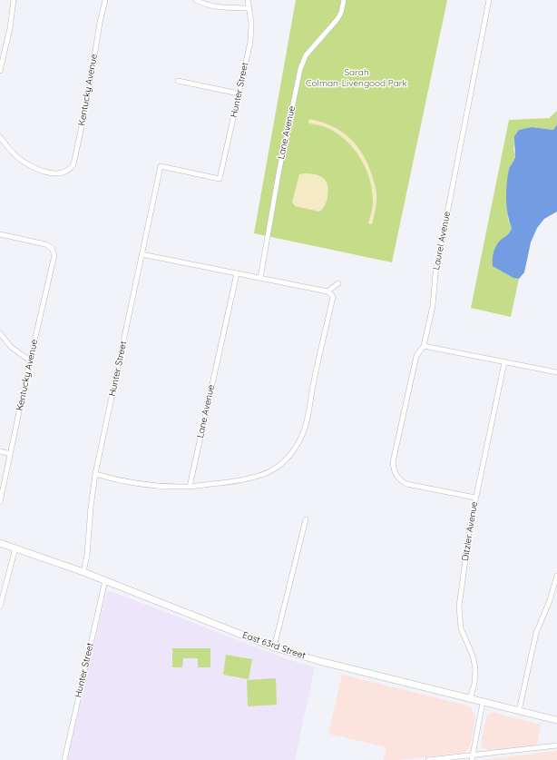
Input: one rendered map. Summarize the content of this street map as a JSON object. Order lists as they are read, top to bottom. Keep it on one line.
{"streets":{"main road":["East 63rd Street"],"street":["Kentucky Avenue","Hunter Street","Lane Avenue","Laurel Avenue","Ditzler Avenue"]},"crossings":[["Hunter Street","East 63rd Street"],["Laurel Avenue","Ditzler Avenue"],["Ditzler Avenue","East 63rd Street"]],"parks":["Sarah Colman-Livengood Park"]}
